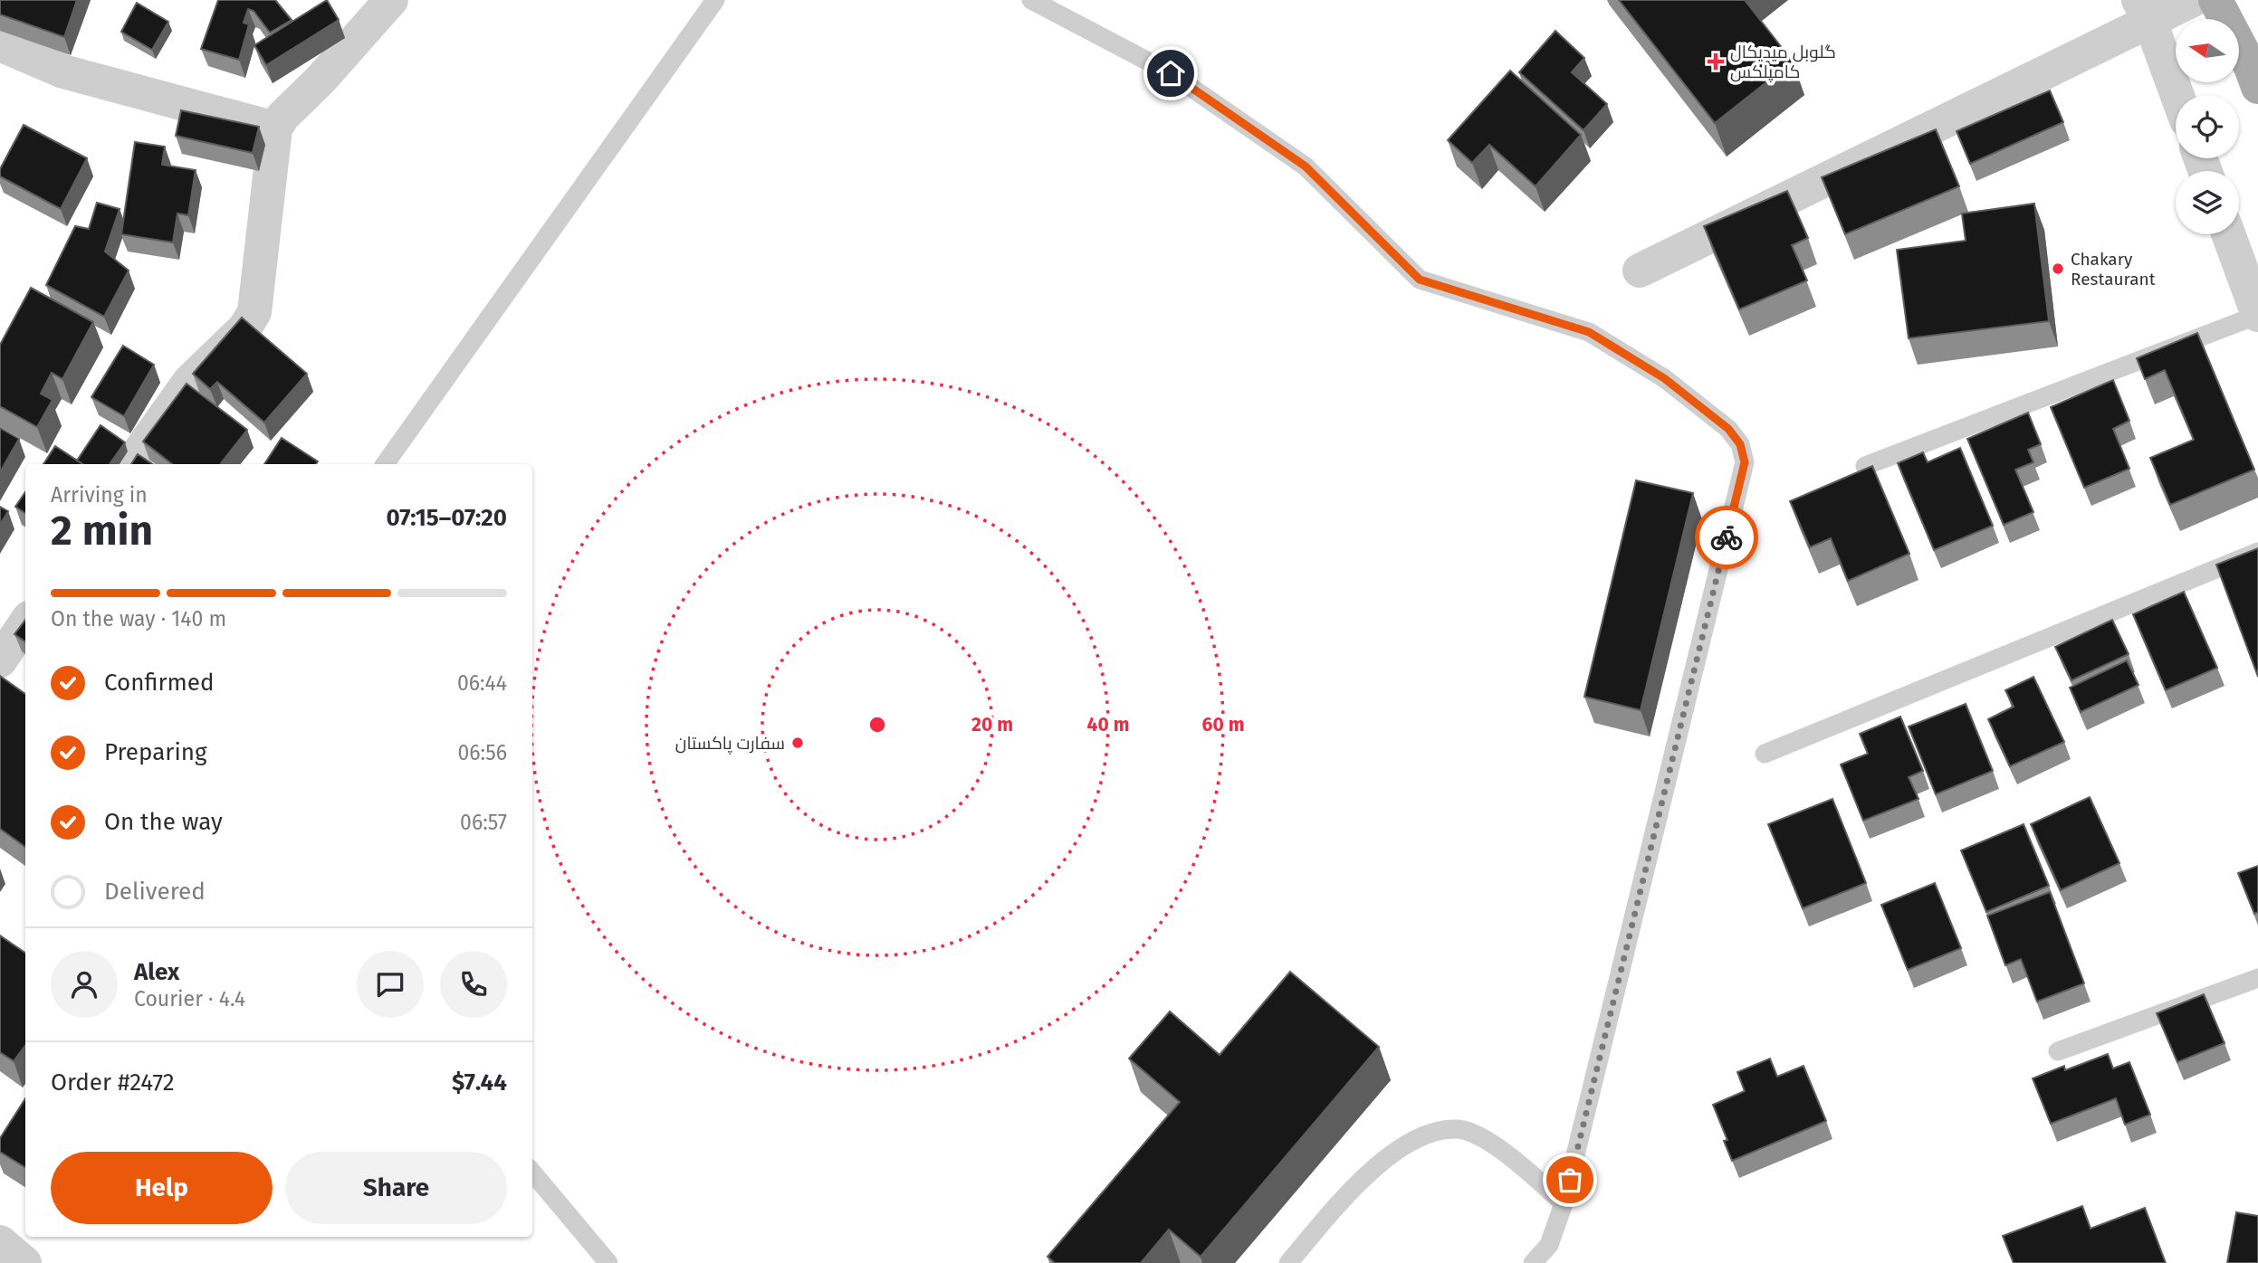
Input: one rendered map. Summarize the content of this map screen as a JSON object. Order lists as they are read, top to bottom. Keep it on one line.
{"places":{"health":["گلوبل میدیکال کامپلکس"],"other":["Chakary Restaurant","سفارت پاکستان"]},"north":"left","page":{"heading":["2 min","Arriving in","07:15–07:20"],"panel":["Alex","Courier · 4.4","Order #2472","$7.44"],"bar":"On the way · 140 m","list":[["Confirmed","06:44"],["Preparing","06:56"],["On the way","06:57"],"Delivered"],"buttons":["Help","Share"]},"rings":["20 m","40 m","60 m"]}
